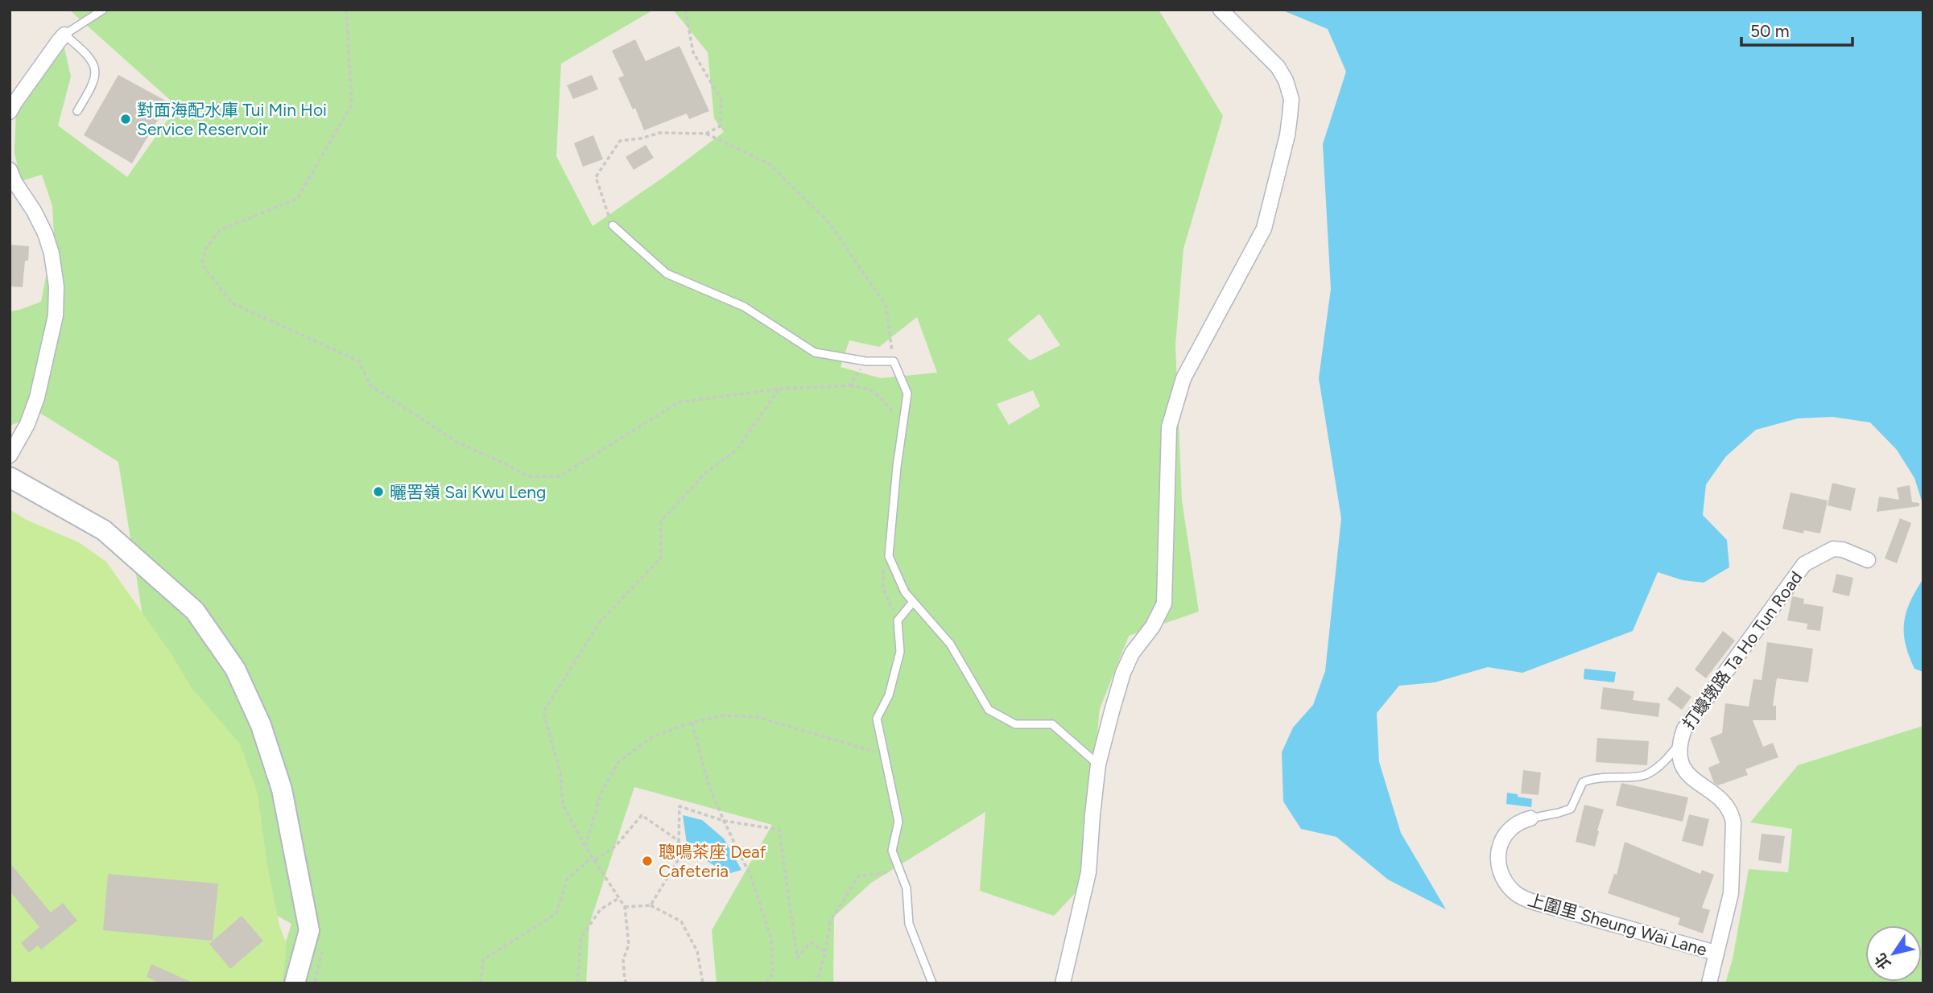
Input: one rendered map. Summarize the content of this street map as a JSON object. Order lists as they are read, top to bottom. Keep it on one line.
{"streets":{"street":["打蠔墩路 Ta Ho Tun Road","上圍里 Sheung Wai Lane"]},"crossings":[["打蠔墩路 Ta Ho Tun Road","上圍里 Sheung Wai Lane"]],"places":["對面海配水庫 Tui Min Hoi Service Reservoir","曬罟嶺 Sai Kwu Leng","聰鳴茶座 Deaf Cafeteria"],"scale_bar":"50 m","north":"bottom left"}
